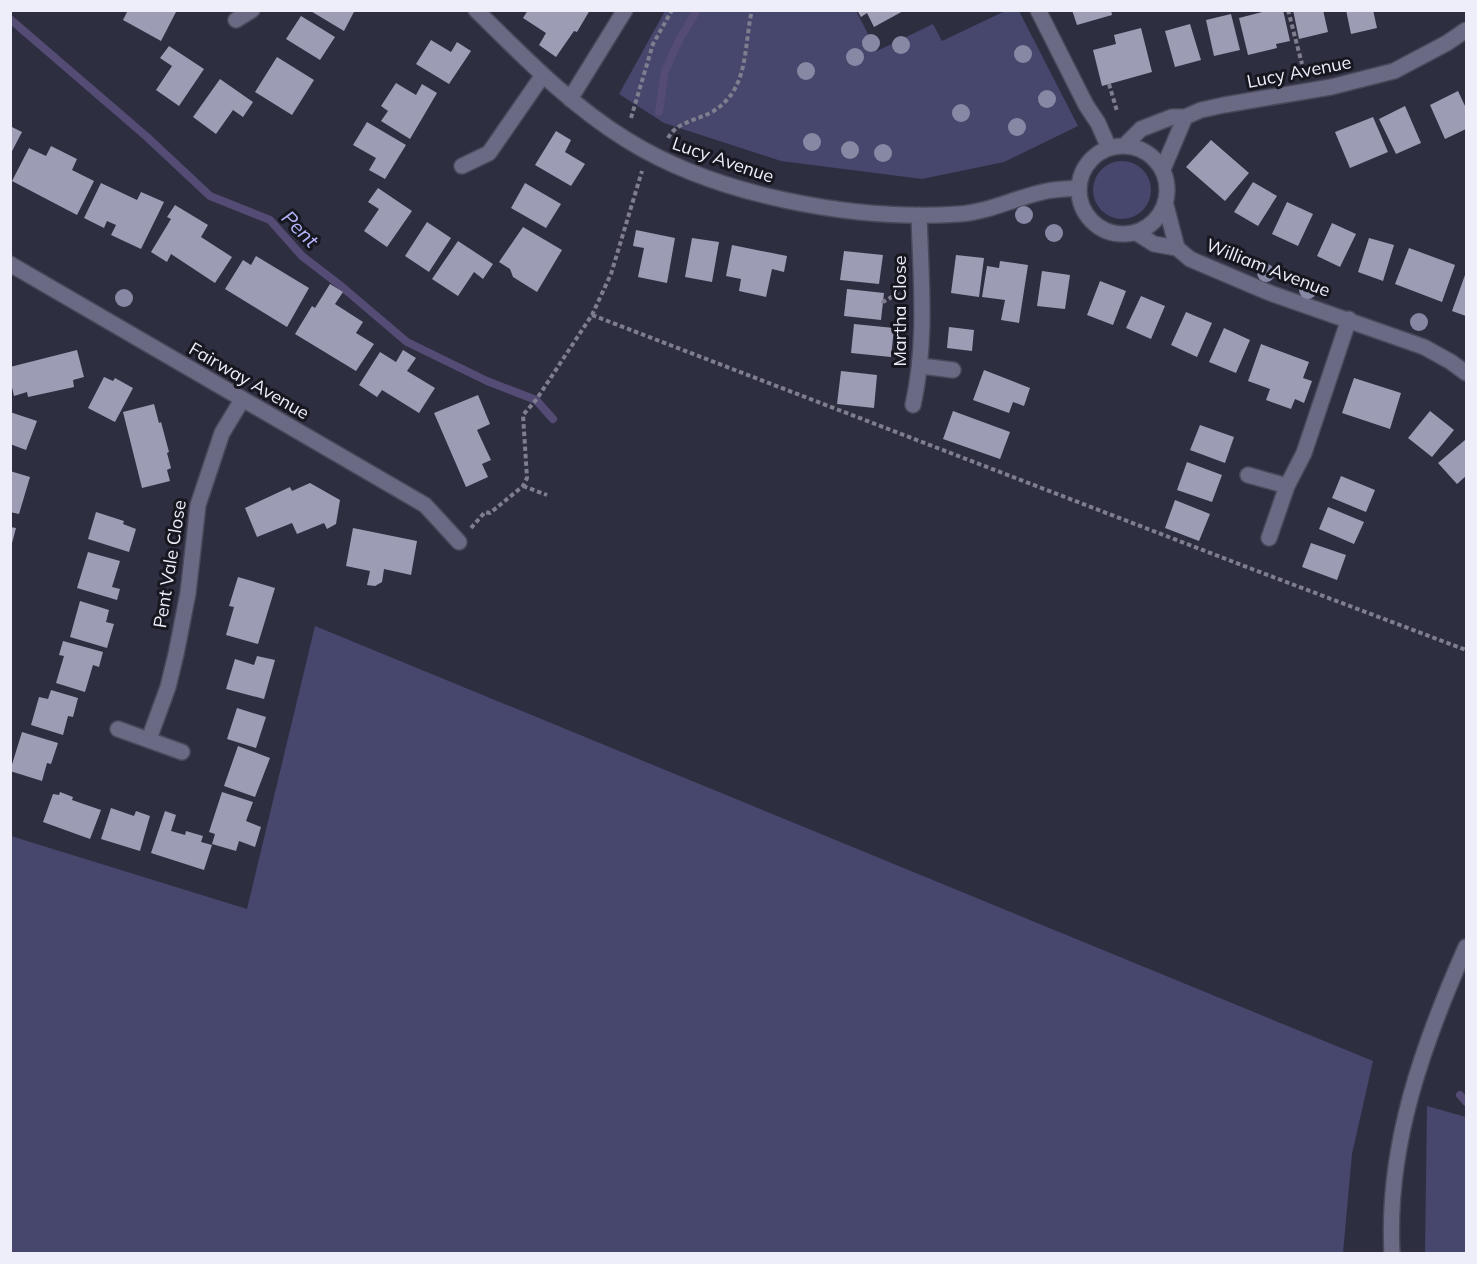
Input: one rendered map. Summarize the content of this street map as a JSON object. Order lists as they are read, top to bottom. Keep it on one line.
{"streets":{"street":["Lucy Avenue","William Avenue","Martha Close","Fairway Avenue","Pent Vale Close"]},"crossings":[["Lucy Avenue","William Avenue"],["Lucy Avenue","Martha Close"],["Fairway Avenue","Pent Vale Close"]],"water":["Pent"]}
